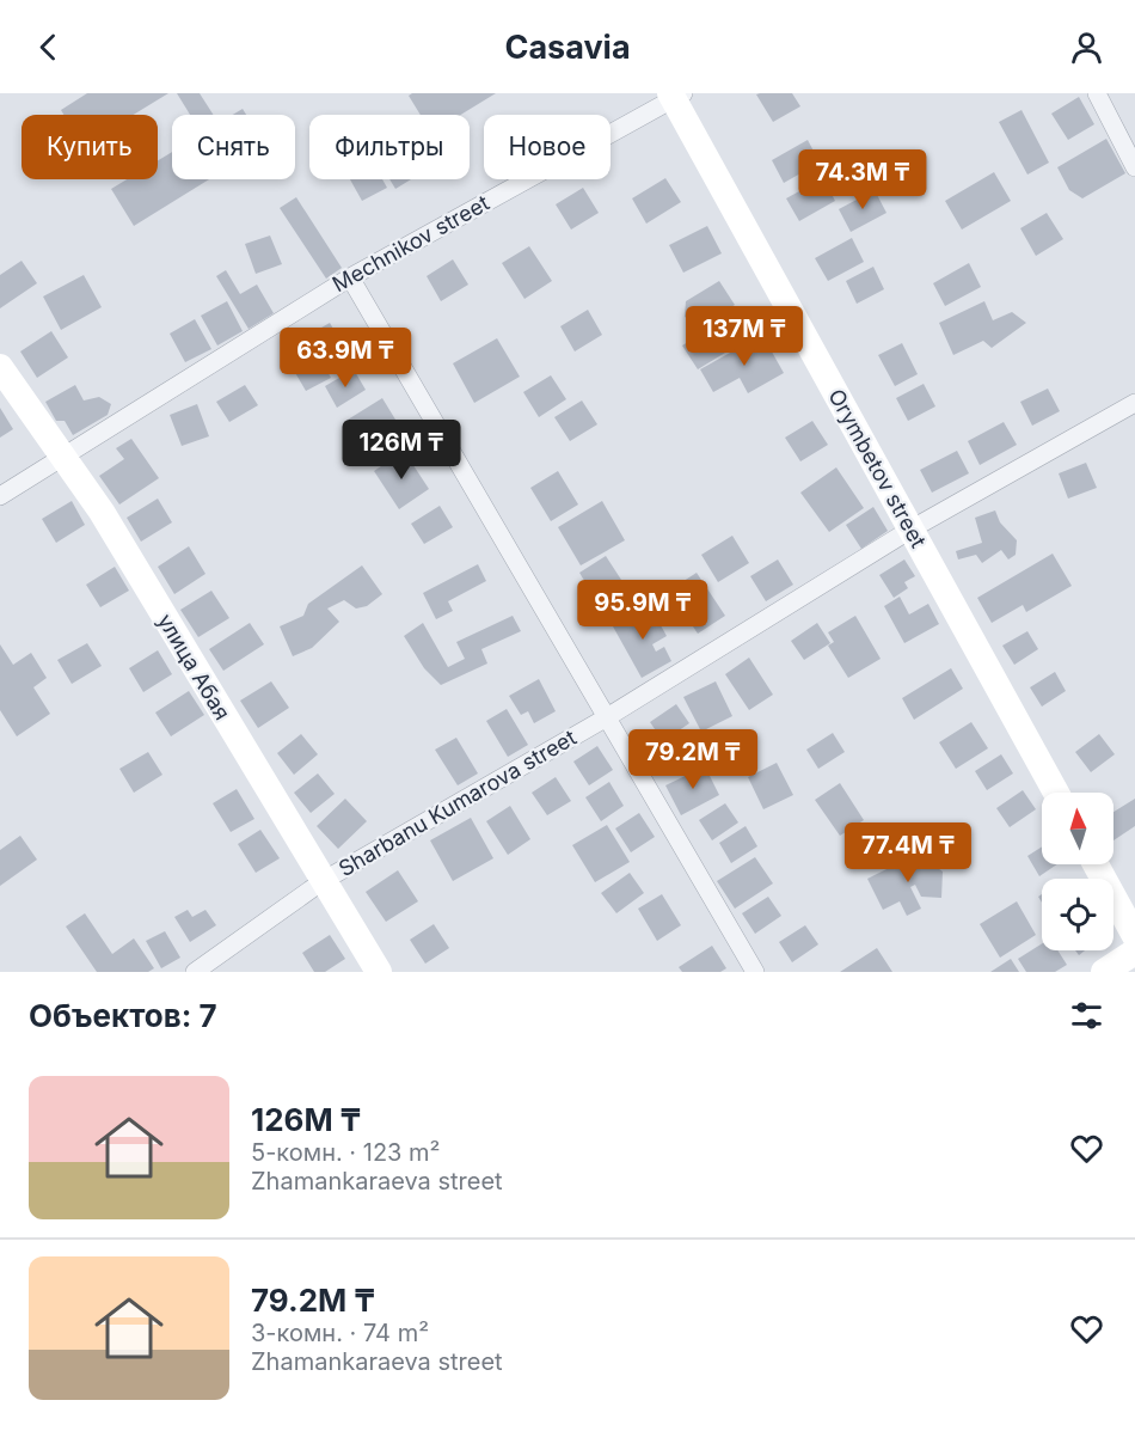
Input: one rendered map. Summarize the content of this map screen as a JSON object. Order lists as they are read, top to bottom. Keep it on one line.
{"streets":{"main road":["Orymbetov street","улица Абая"],"street":["Mechnikov street","Sharbanu Kumarova street"]},"crossings":[["Mechnikov street","Orymbetov street"],["Mechnikov street","улица Абая"],["Orymbetov street","Sharbanu Kumarova street"],["улица Абая","Sharbanu Kumarova street"]],"north":"top","page":{"header":"Casavia","chip":["Купить","Снять","Фильтры","Новое"],"price":["74.3M ₸","137M ₸","63.9M ₸","126M ₸","95.9M ₸","79.2M ₸","77.4M ₸"],"heading":"Объектов: 7","list":[{"name":"126M ₸","note":"5-комн. · 123 m² · Zhamankaraeva street"},{"name":"79.2M ₸","note":"3-комн. · 74 m² · Zhamankaraeva street"}]}}
